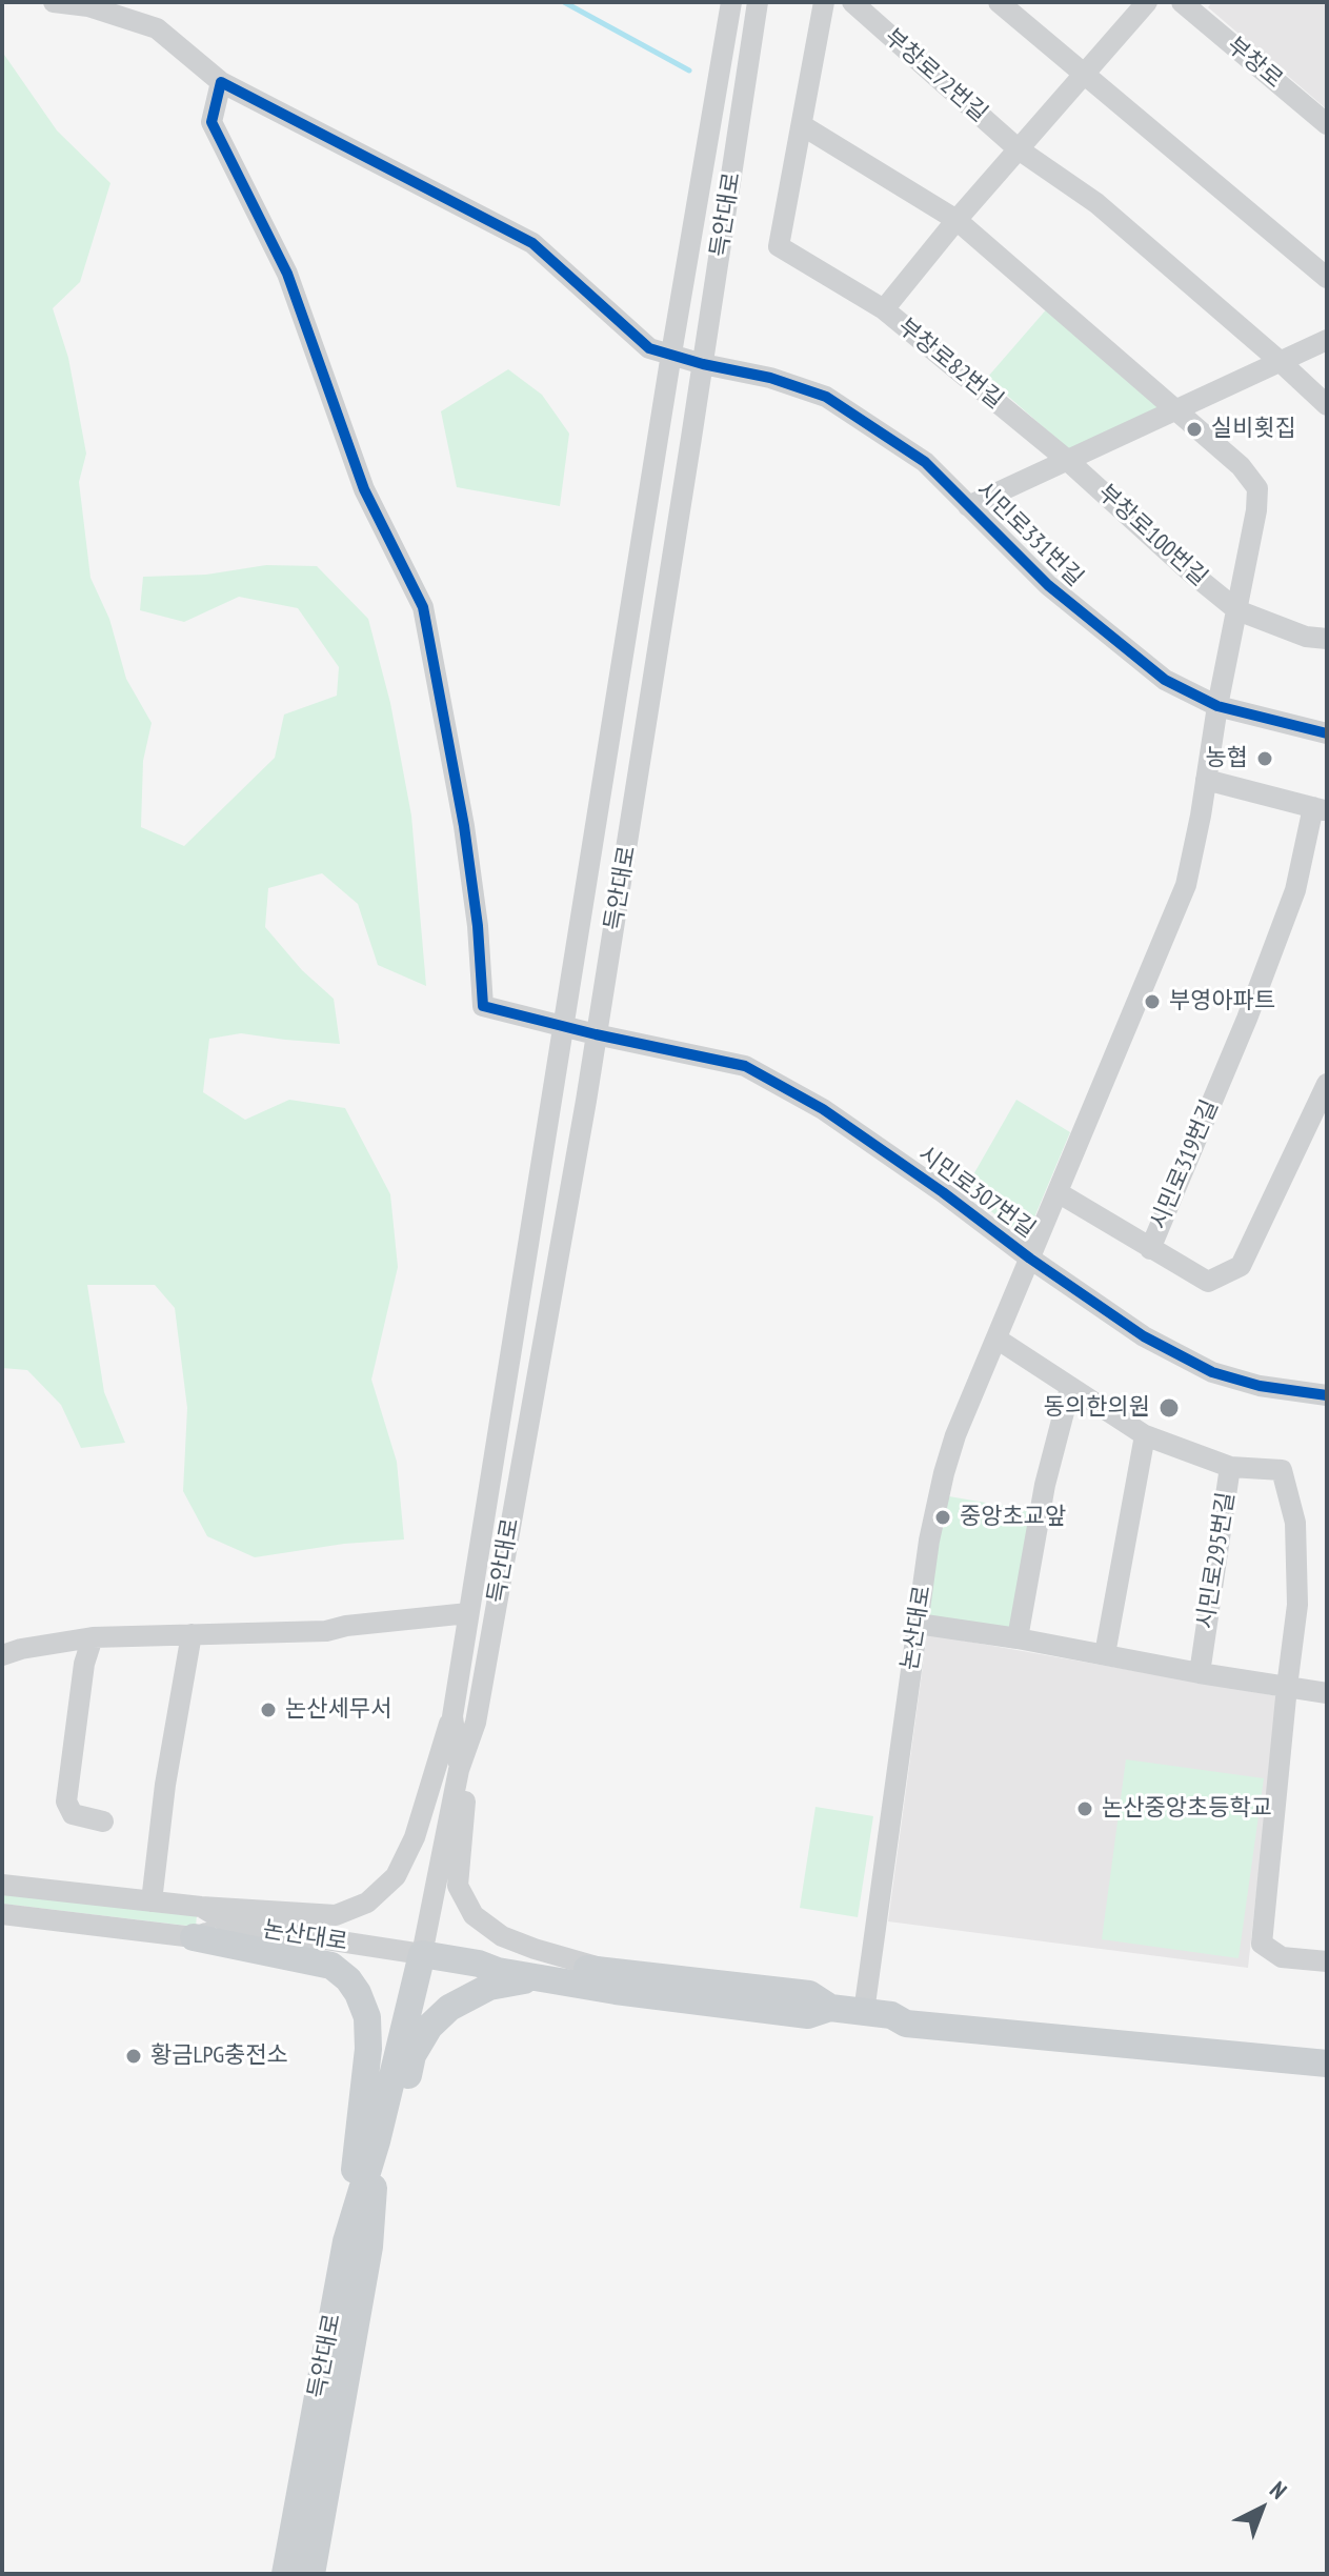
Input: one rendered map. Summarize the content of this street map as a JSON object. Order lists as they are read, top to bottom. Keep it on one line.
{"streets":{"main road":["득안대로","논산대로"],"street":["부창로","부창로72번길","부창로82번길","시민로331번길","부창로100번길","시민로319번길","시민로307번길","시민로295번길"]},"crossings":[["부창로72번길","부창로82번길"],["득안대로","시민로331번길"],["득안대로","시민로307번길"],["득안대로","논산대로"],["부창로82번길","부창로100번길"],["시민로331번길","부창로100번길"],["시민로331번길","시민로307번길"],["부창로100번길","시민로307번길"],["시민로307번길","논산대로"]],"places":["실비횟집","농협","부영아파트","동의한의원","중앙초교앞","논산세무서","논산중앙초등학교","황금LPG충전소"],"north":"top right"}
